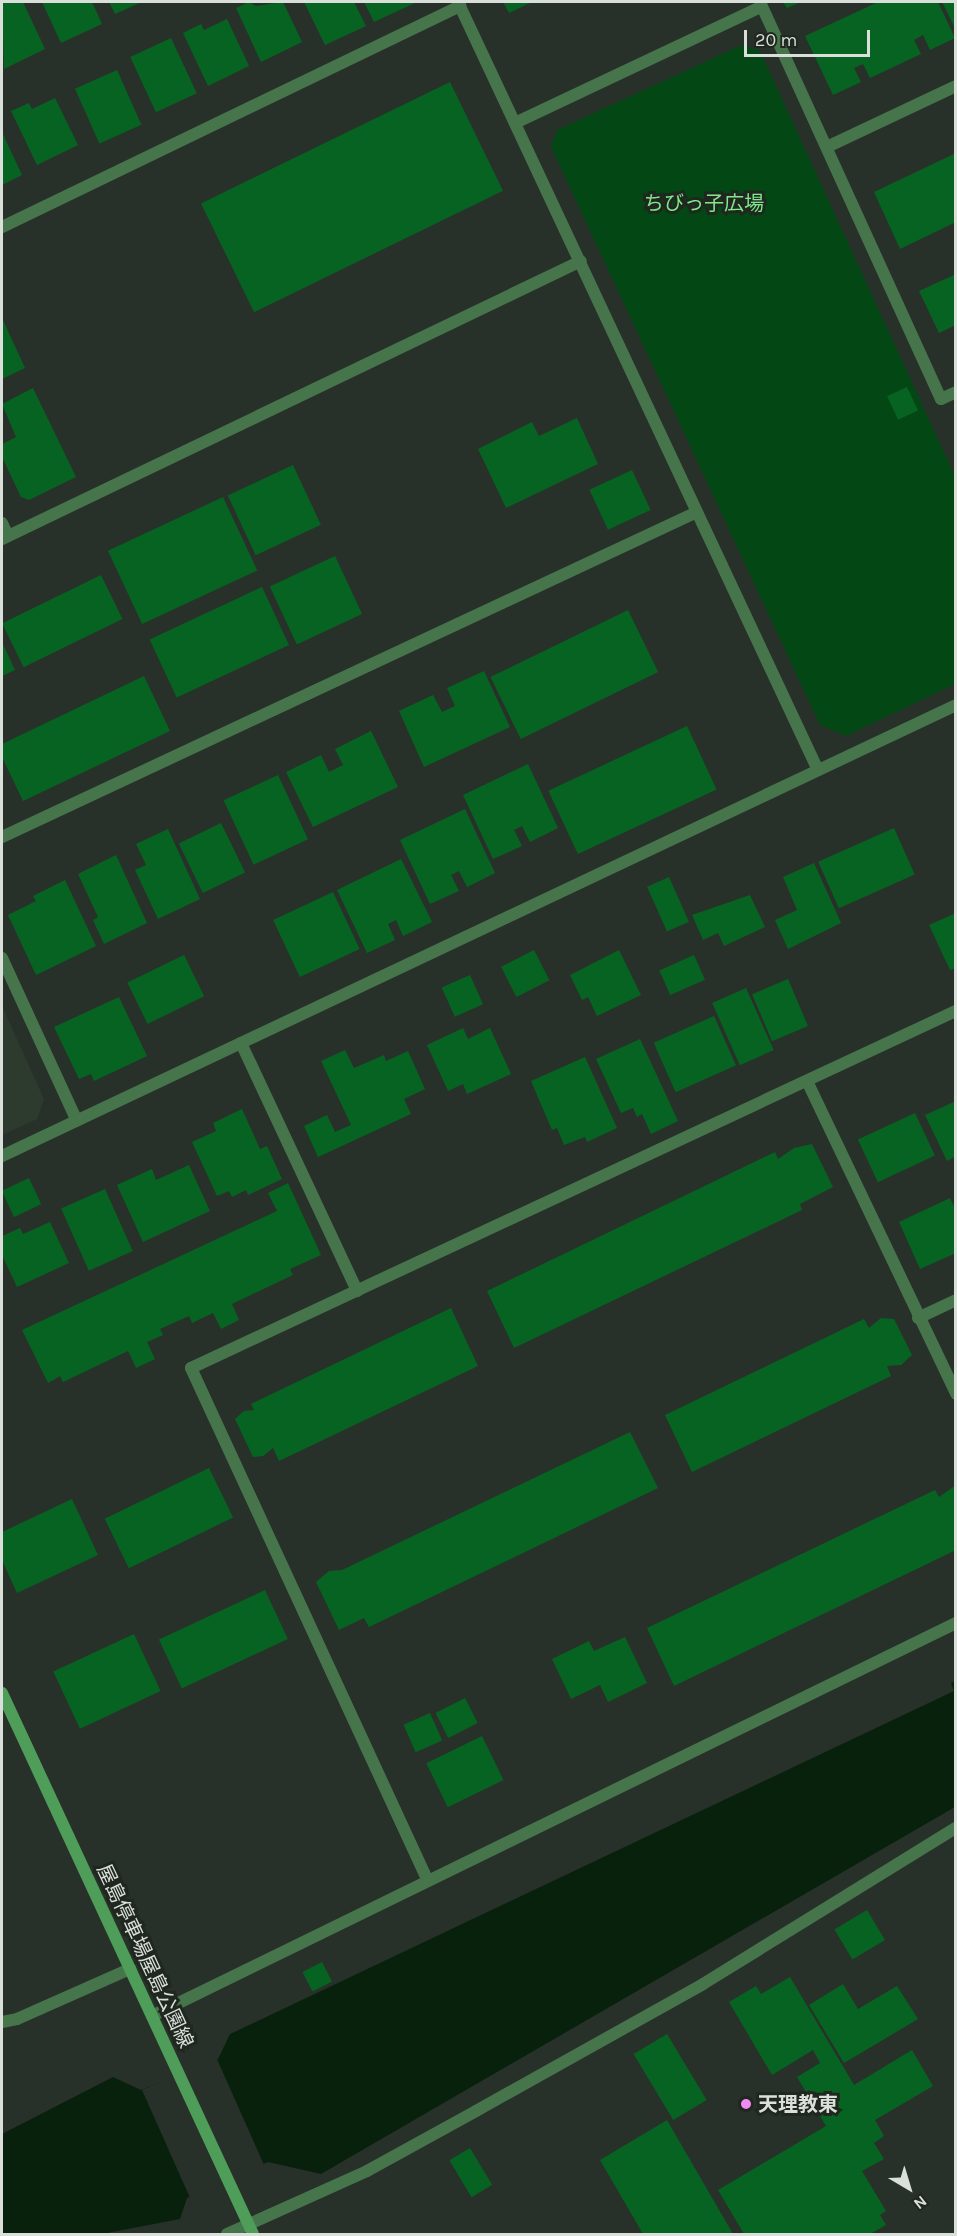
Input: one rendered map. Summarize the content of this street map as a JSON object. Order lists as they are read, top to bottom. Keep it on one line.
{"streets":{"main road":["屋島停車場屋島公園線"]},"parks":["ちびっ子広場"],"places":["天理教東"],"scale_bar":"20 m","north":"bottom right"}
